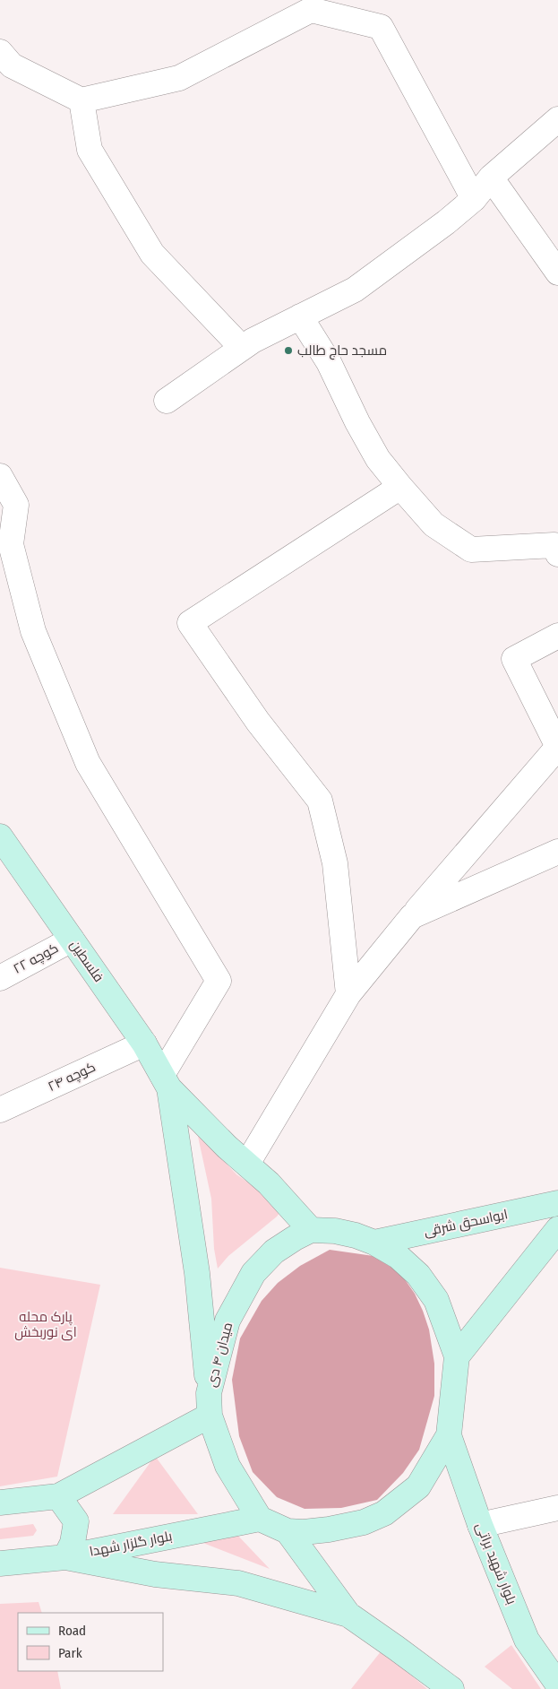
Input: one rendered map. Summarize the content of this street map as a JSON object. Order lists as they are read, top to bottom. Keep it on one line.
{"streets":{"main road":["فلسطین","ابواسحق شرقی","میدان ۴ دی","بلوار گلزار شهدا","بلوار شهید براتی"],"street":["کوچه ۲۲","کوچه ۲۴"]},"crossings":[["کوچه ۲۲","فلسطین"],["فلسطین","کوچه ۲۴"],["ابواسحق شرقی","میدان ۴ دی"],["میدان ۴ دی","بلوار گلزار شهدا"],["میدان ۴ دی","بلوار شهید براتی"]],"parks":["پارک محله ای نوربخش"],"places":["مسجد حاج طالب"],"legend":["Road","Park"]}
